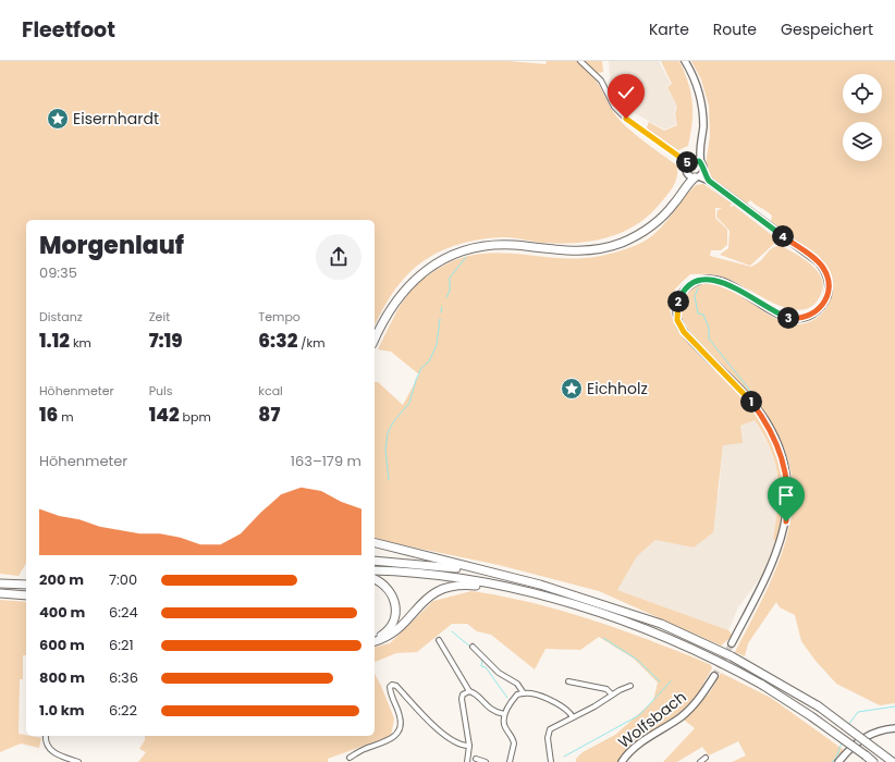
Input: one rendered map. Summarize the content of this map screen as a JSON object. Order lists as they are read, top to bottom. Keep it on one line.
{"streets":{"main road":["Wolfsbach"]},"places":{"place":["Eisernhardt","Eichholz"]},"page":{"header":"Fleetfoot","nav":["Karte","Route","Gespeichert"],"pins":["5","4","2","3","1"],"heading":["Morgenlauf","09:35"],"stats":[["Distanz","1.12 km"],["Zeit","7:19"],["Tempo","6:32 /km"],["Höhenmeter","16 m"],["Puls","142 bpm"],["kcal","87"]],"chart":["Höhenmeter","163–179 m"],"list":[{"name":"200 m","note":"7:00"},{"name":"400 m","note":"6:24"},{"name":"600 m","note":"6:21"},{"name":"800 m","note":"6:36"},{"name":"1.0 km","note":"6:22"}]}}
